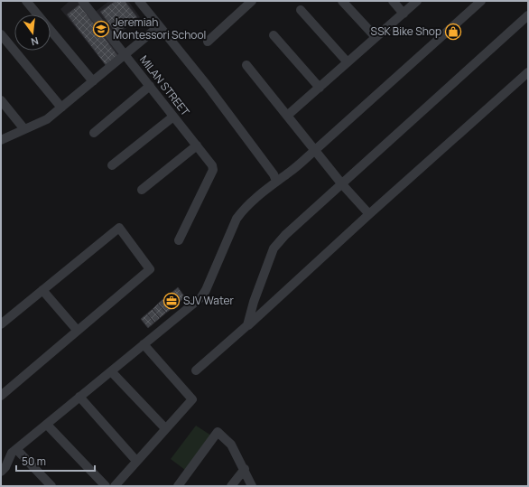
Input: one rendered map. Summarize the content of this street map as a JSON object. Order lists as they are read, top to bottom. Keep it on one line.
{"streets":{"street":["MILAN STREET"]},"places":{"school or university":["Jeremiah Montessori School"],"shop":["SSK Bike Shop"],"office":["SJV Water"]},"scale_bar":"50 m","north":"bottom"}
